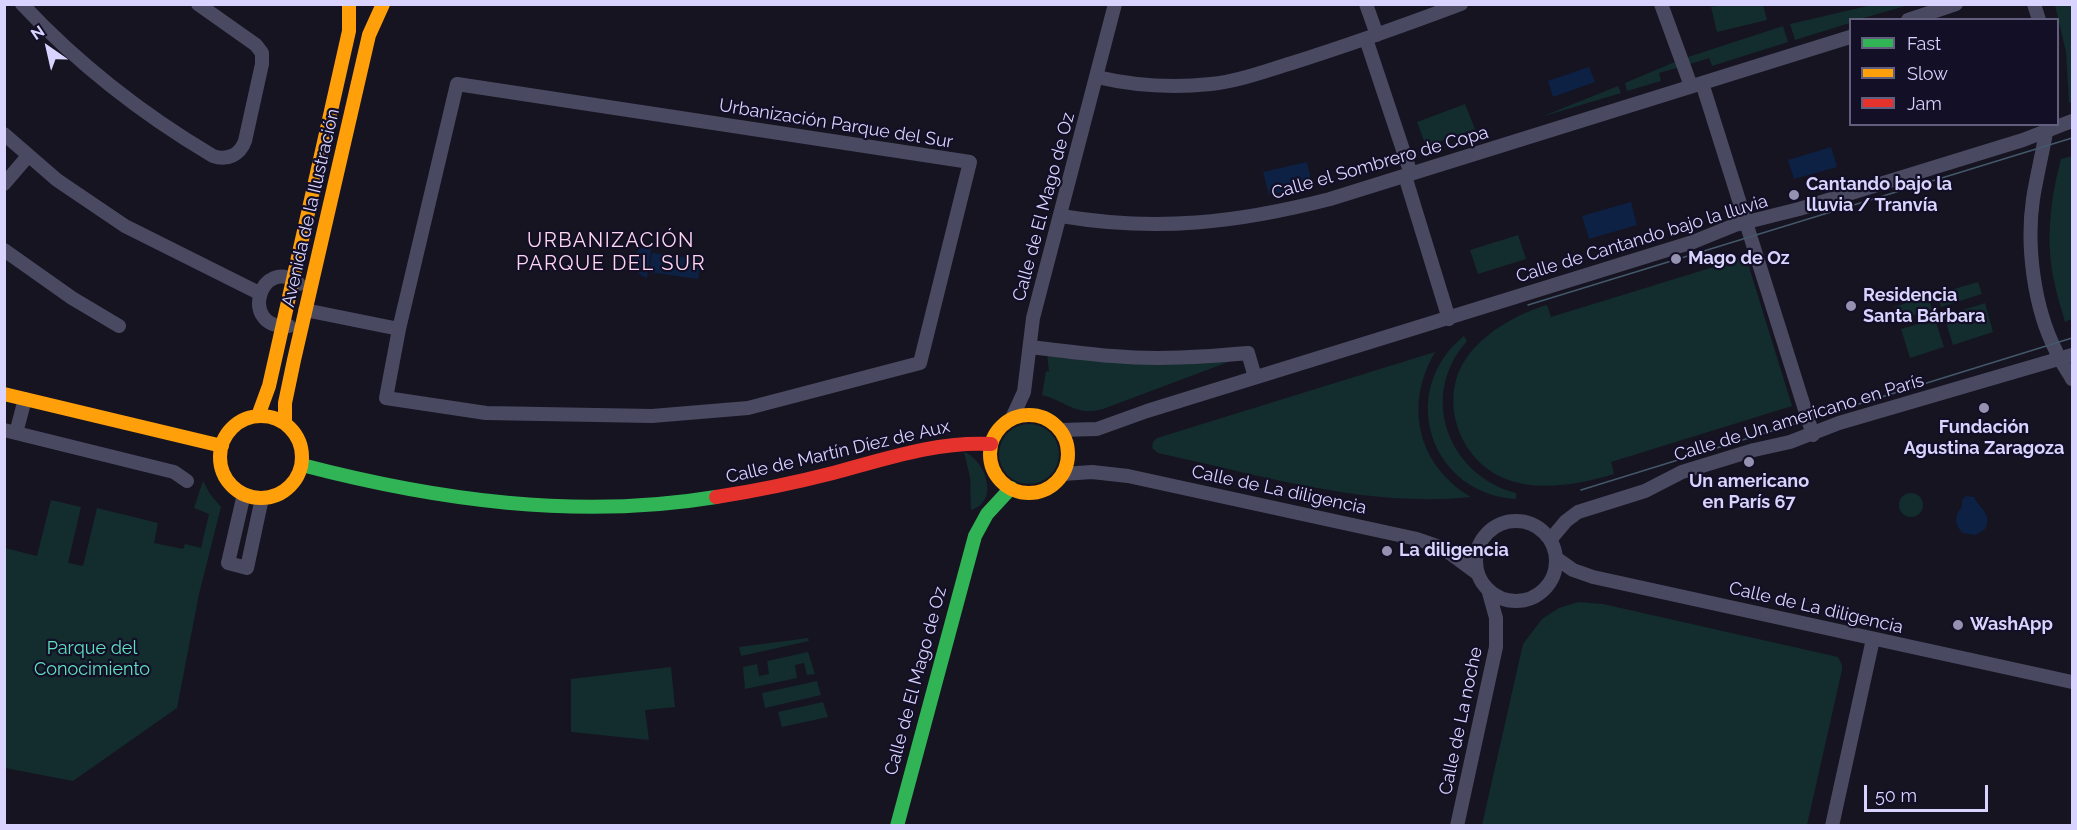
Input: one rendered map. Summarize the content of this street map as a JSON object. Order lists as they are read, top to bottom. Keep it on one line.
{"streets":{"street":["Urbanización Parque del Sur","Calle el Sombrero de Copa","Calle de El Mago de Oz","Avenida de la Ilustración","Calle de Cantando bajo la lluvia","Calle de Un americano en París","Calle de Martín Díez de Aux","Calle de La diligencia","Calle de La noche"]},"crossings":[["Calle el Sombrero de Copa","Calle de El Mago de Oz"],["Calle de El Mago de Oz","Calle de Cantando bajo la lluvia"],["Calle de El Mago de Oz","Calle de Martín Díez de Aux"],["Calle de El Mago de Oz","Calle de La diligencia"],["Avenida de la Ilustración","Calle de Martín Díez de Aux"],["Calle de Cantando bajo la lluvia","Calle de Martín Díez de Aux"],["Calle de Cantando bajo la lluvia","Calle de La diligencia"],["Calle de Un americano en París","Calle de La diligencia"],["Calle de Un americano en París","Calle de La noche"],["Calle de Martín Díez de Aux","Calle de La diligencia"],["Calle de La diligencia","Calle de La noche"]],"districts":["URBANIZACIÓN PARQUE DEL SUR"],"parks":["Parque del Conocimiento"],"places":["Cantando bajo la lluvia / Tranvía","Mago de Oz","Residencia Santa Bárbara","Fundación Agustina Zaragoza","Un americano en París 67","La diligencia","WashApp"],"legend":["Fast","Slow","Jam"],"scale_bar":"50 m","north":"top left"}
